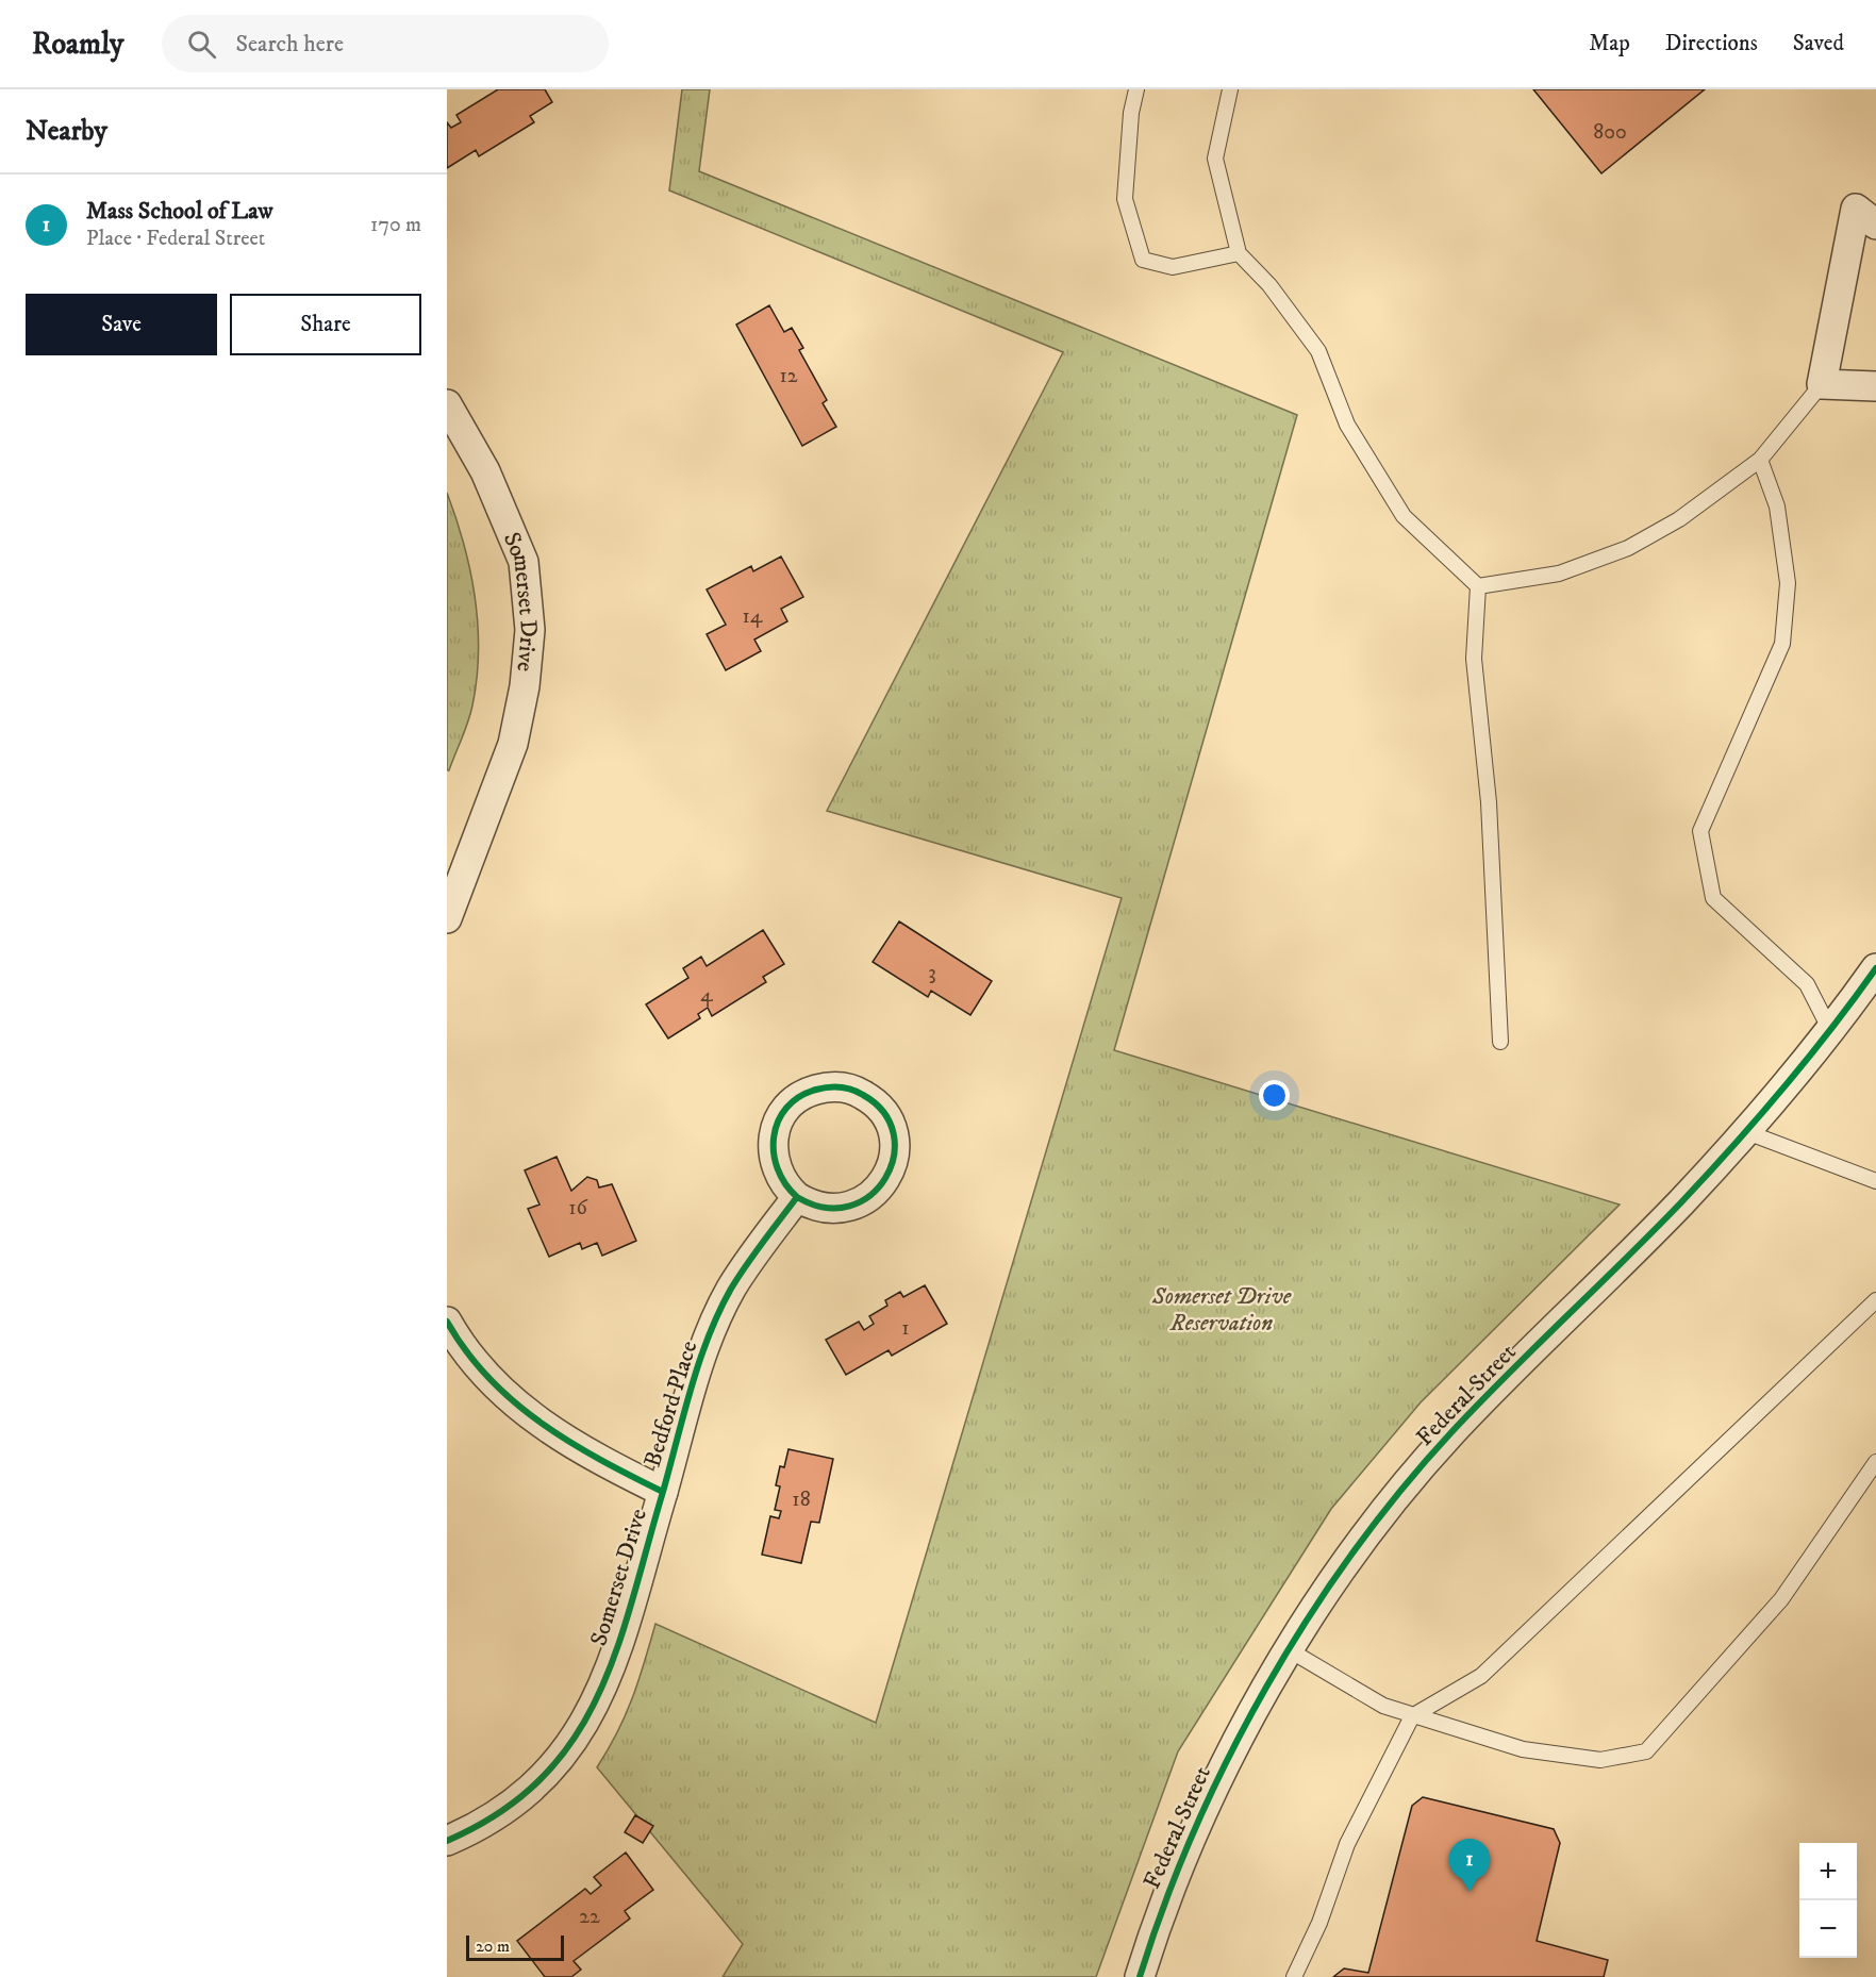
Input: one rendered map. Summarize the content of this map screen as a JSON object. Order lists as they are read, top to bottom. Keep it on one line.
{"streets":{"street":["Somerset Drive","Federal Street","Bedford Place"]},"crossings":[["Somerset Drive","Bedford Place"]],"parks":["Somerset Drive Reservation"],"house_numbers":["800","12","14","3","4","16","1","18","22"],"scale_bar":"20 m","page":{"header":"Roamly","search":"Search here","nav":["Map","Directions","Saved"],"heading":"Nearby","list":[{"mark":"1","name":"Mass School of Law","note":"Place · Federal Street","value":"170 m"}],"buttons":["Save","Share"],"pins":"1","map_buttons":["+","−"],"scale":"20 m"}}
